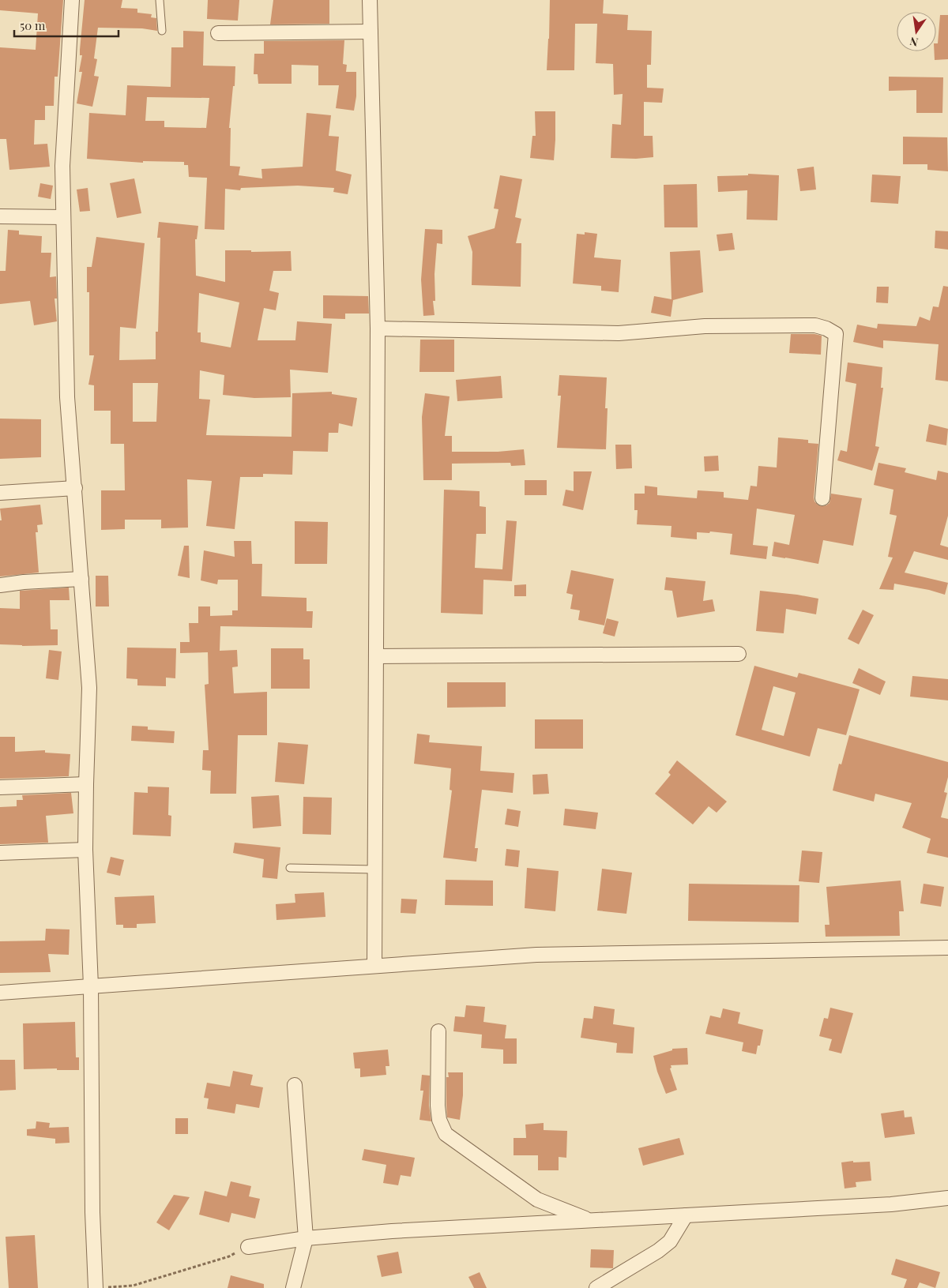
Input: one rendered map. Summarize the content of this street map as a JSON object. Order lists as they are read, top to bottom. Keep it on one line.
{"scale_bar":"50 m","north":"bottom"}
